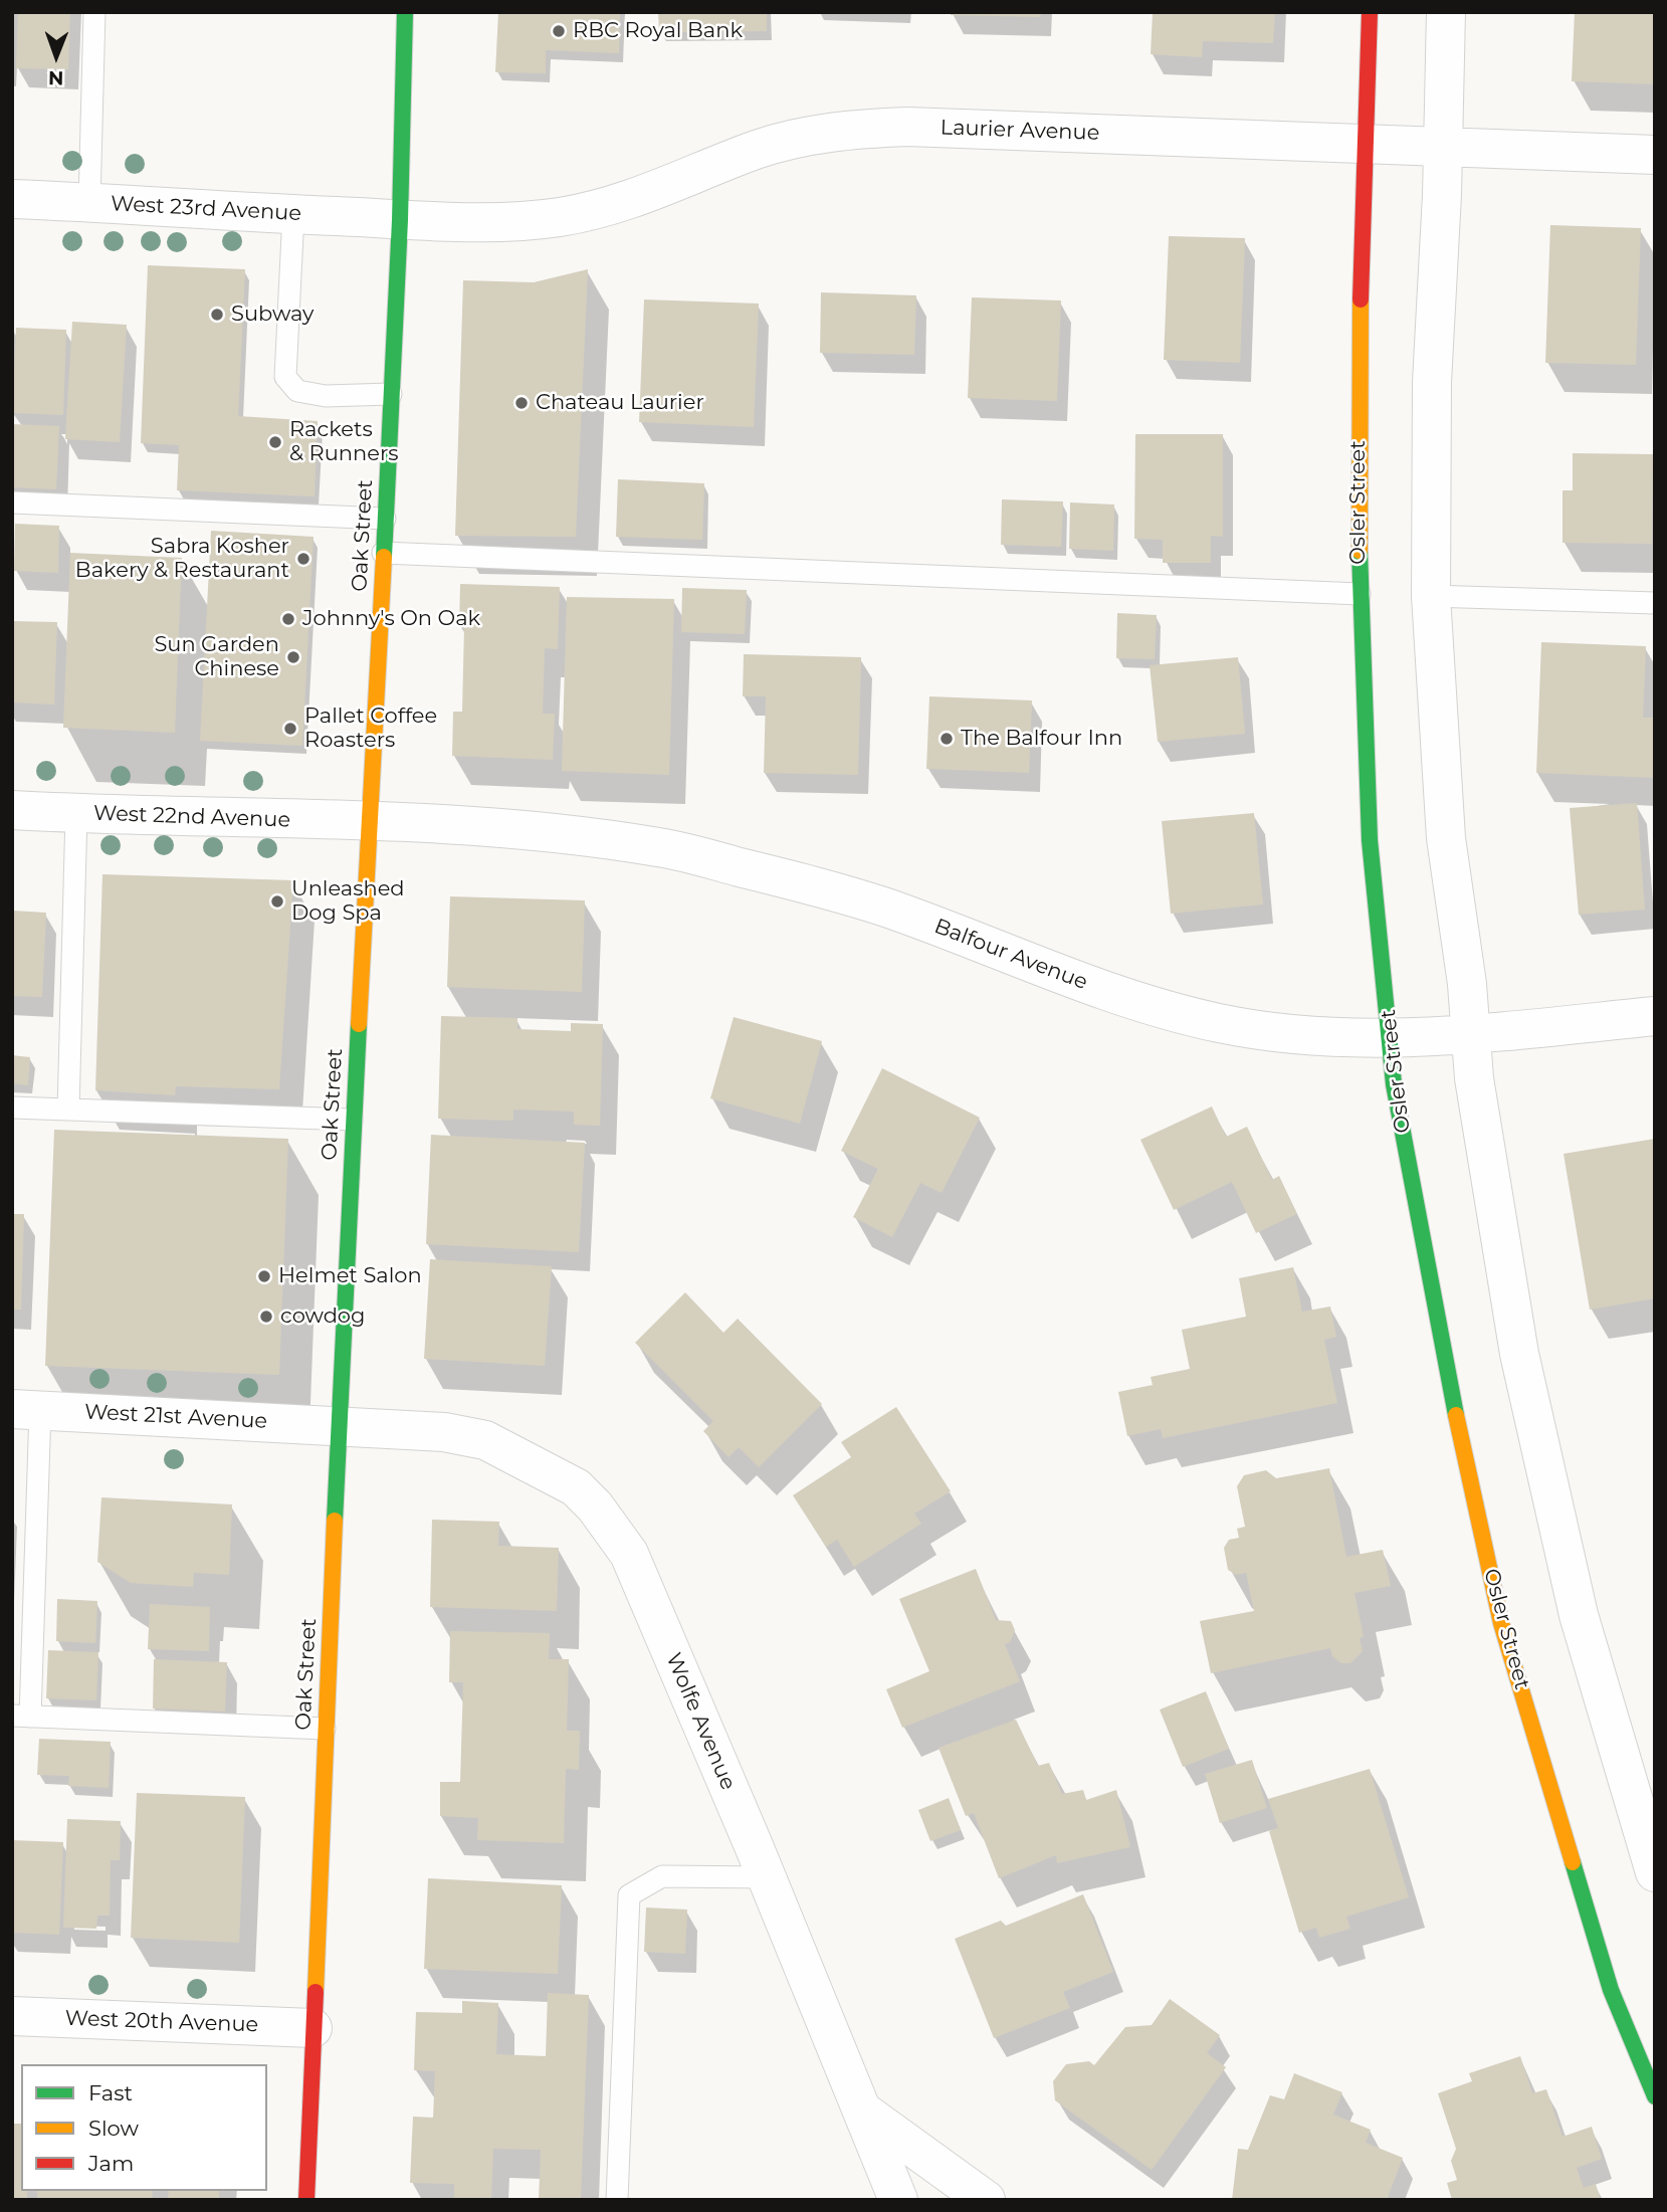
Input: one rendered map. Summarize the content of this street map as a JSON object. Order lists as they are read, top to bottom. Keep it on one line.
{"streets":{"main road":["Osler Street","Oak Street"],"street":["Laurier Avenue","West 23rd Avenue","West 22nd Avenue","Balfour Avenue","West 21st Avenue","Wolfe Avenue","West 20th Avenue"]},"crossings":[["Laurier Avenue","West 23rd Avenue"],["Laurier Avenue","Osler Street"],["Laurier Avenue","Oak Street"],["West 23rd Avenue","Oak Street"],["Osler Street","Balfour Avenue"],["Oak Street","West 22nd Avenue"],["Oak Street","Balfour Avenue"],["Oak Street","West 21st Avenue"],["Oak Street","Wolfe Avenue"],["Oak Street","West 20th Avenue"],["West 22nd Avenue","Balfour Avenue"],["West 21st Avenue","Wolfe Avenue"]],"places":["RBC Royal Bank","Subway","Chateau Laurier","Rackets & Runners","Sabra Kosher Bakery & Restaurant","Johnny's On Oak","Sun Garden Chinese","Pallet Coffee Roasters","The Balfour Inn","Unleashed Dog Spa","Helmet Salon","cowdog"],"legend":["Fast","Slow","Jam"],"north":"bottom"}
